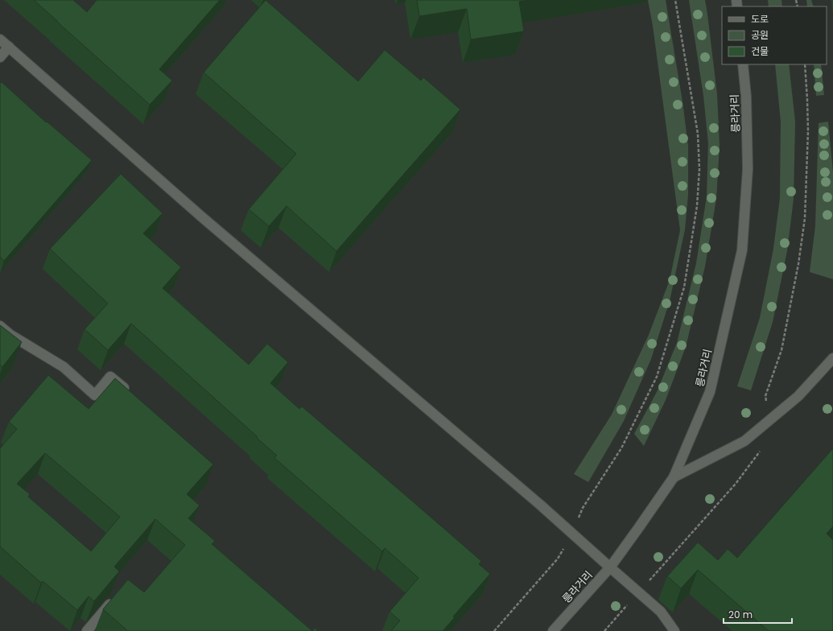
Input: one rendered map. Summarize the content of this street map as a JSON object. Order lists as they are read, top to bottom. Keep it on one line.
{"streets":{"street":["릉라거리"]},"legend":["도로","공원","건물"],"scale_bar":"20 m"}
